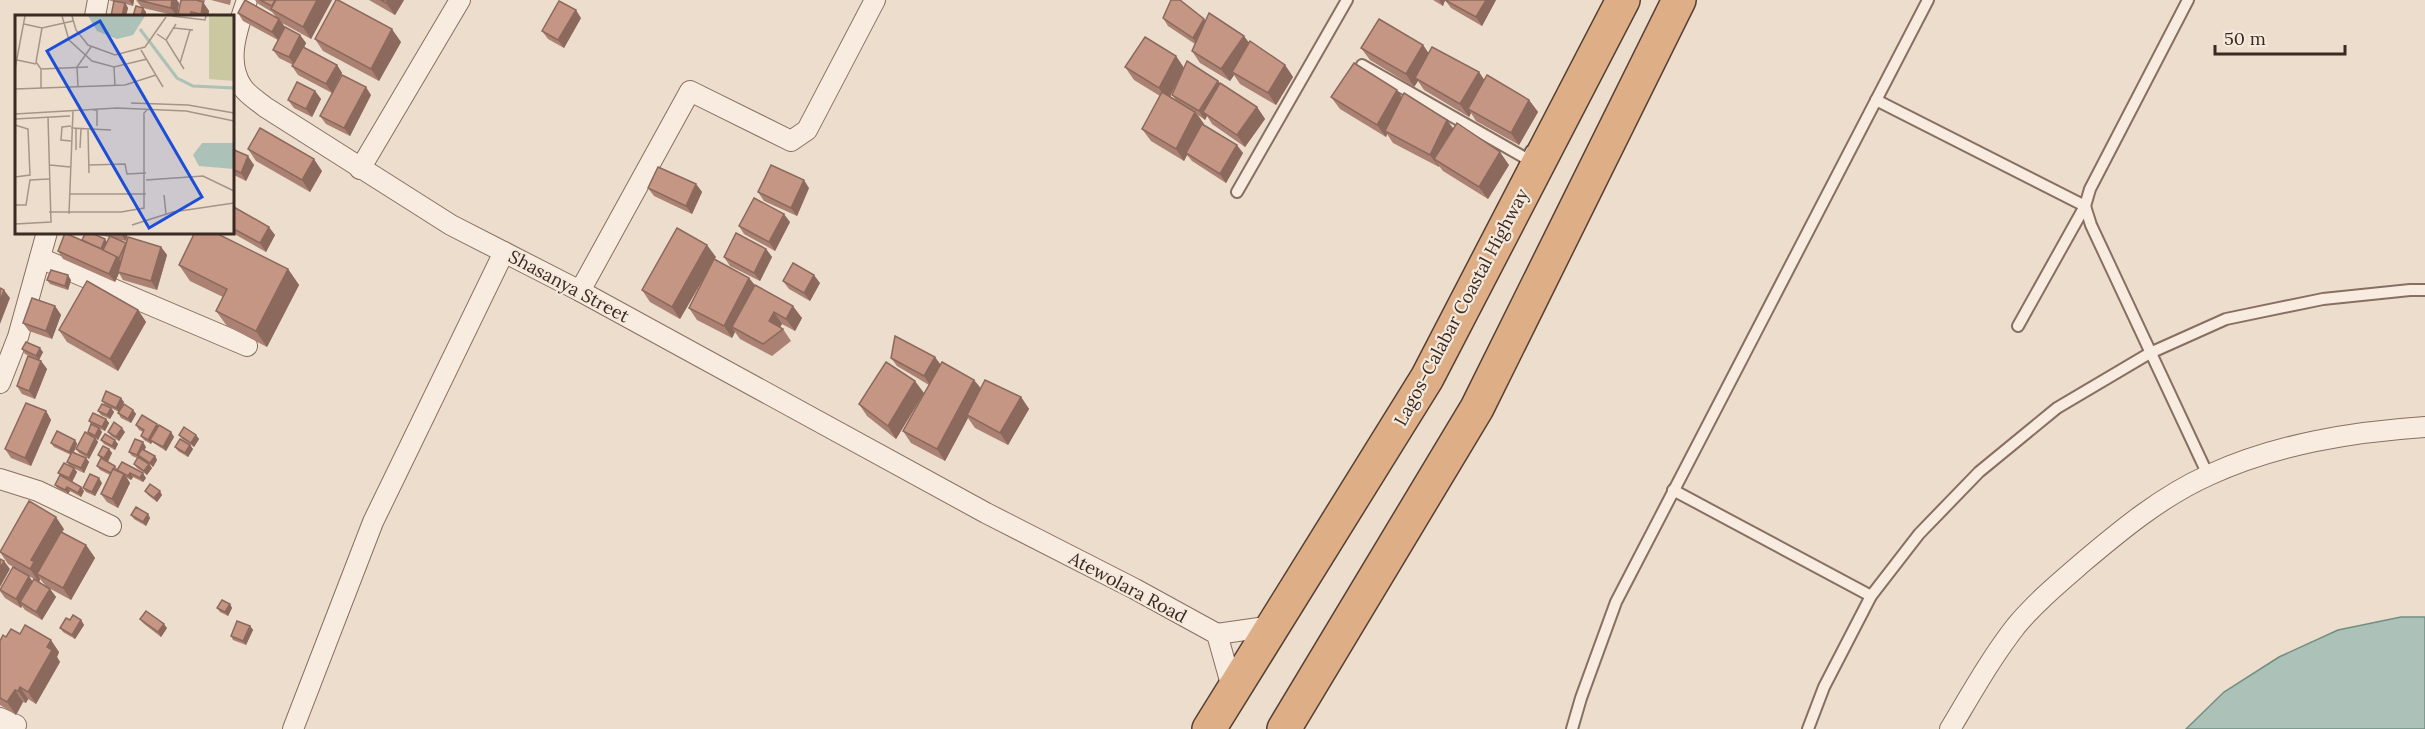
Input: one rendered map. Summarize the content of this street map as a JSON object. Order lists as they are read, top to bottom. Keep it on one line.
{"streets":{"highway":["Lagos-Calabar Coastal Highway"],"street":["Shasanya Street","Atewolara Road"]},"crossings":[["Shasanya Street","Atewolara Road"]],"scale_bar":"50 m"}
